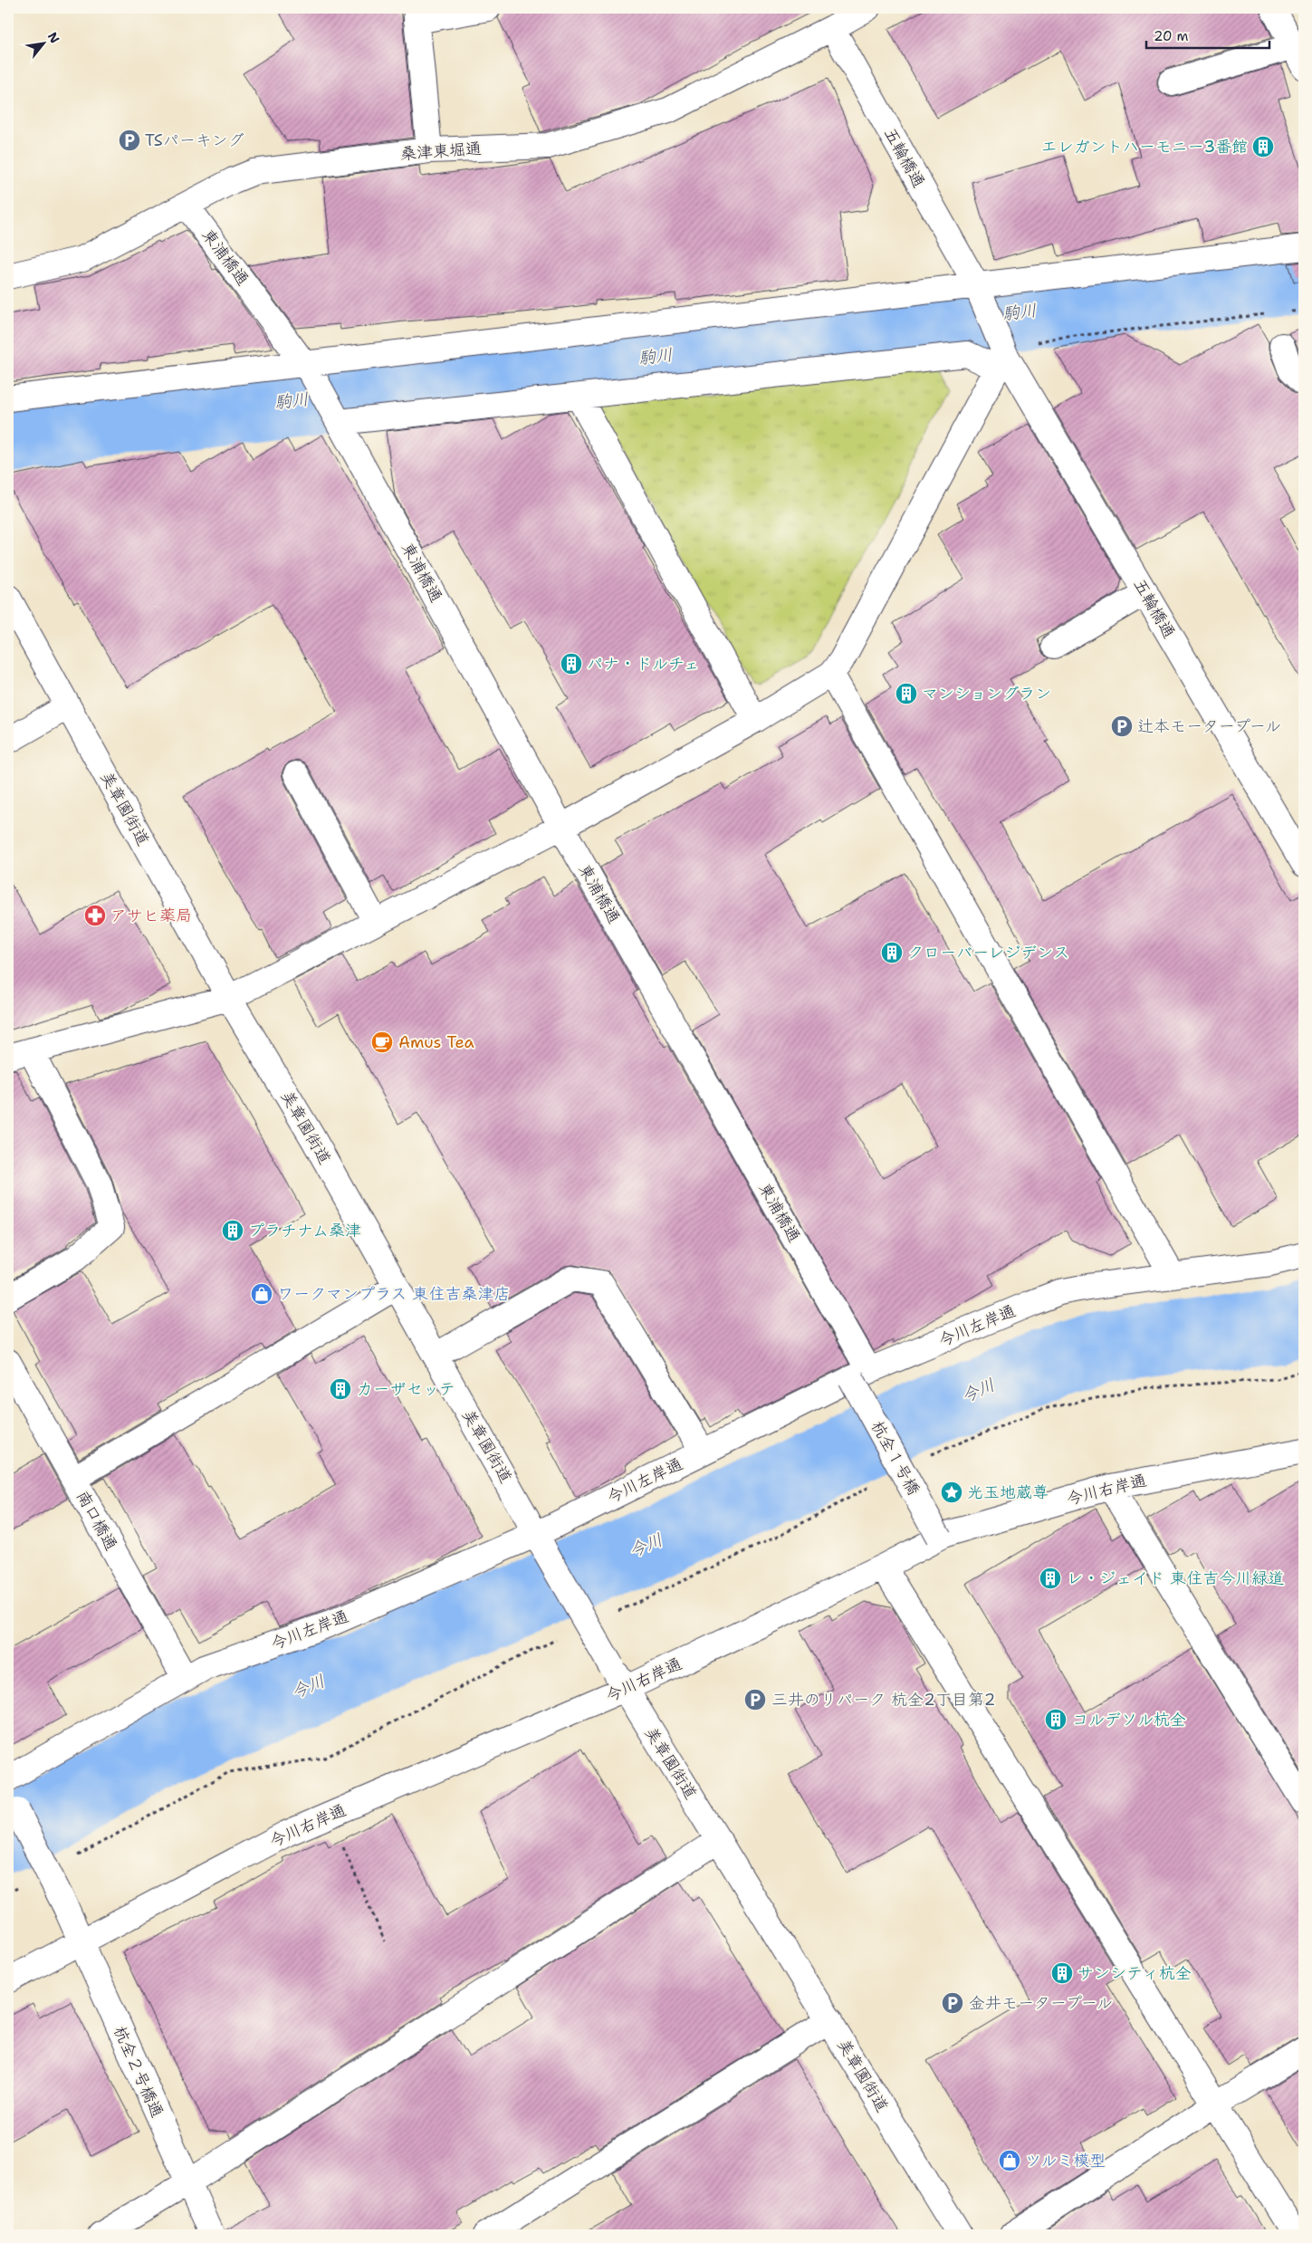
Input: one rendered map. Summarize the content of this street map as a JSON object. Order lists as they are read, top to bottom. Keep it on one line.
{"streets":{"street":["桑津東堀通","五輪橋通","東浦橋通","美章園街道","今川左岸通","杭全１号橋","今川右岸通","南口橋通","杭全２号橋通"]},"crossings":[["桑津東堀通","五輪橋通"],["桑津東堀通","東浦橋通"],["東浦橋通","今川左岸通"],["東浦橋通","杭全１号橋"],["美章園街道","今川左岸通"],["美章園街道","今川右岸通"],["今川左岸通","杭全１号橋"],["今川左岸通","南口橋通"],["杭全１号橋","今川右岸通"],["今川右岸通","杭全２号橋通"]],"water":["駒川","今川"],"places":{"parking":["TSパーキング","辻本モータープール","三井のリパーク 杭全2丁目第2","金井モータープール"],"building":["エレガントハーモニー3番館","パナ・ドルチェ","マンショングラン","クローバーレジデンス","プラチナム桑津","カーザセッテ","レ・ジェイド 東住吉今川緑道","コルデソル杭全","サンシティ杭全"],"pharmacy":["アサヒ薬局"],"cafe":["Amus Tea"],"shop":["ワークマンプラス 東住吉桑津店","ツルミ模型"],"place":["光玉地蔵尊"]},"scale_bar":"20 m","north":"top right"}
